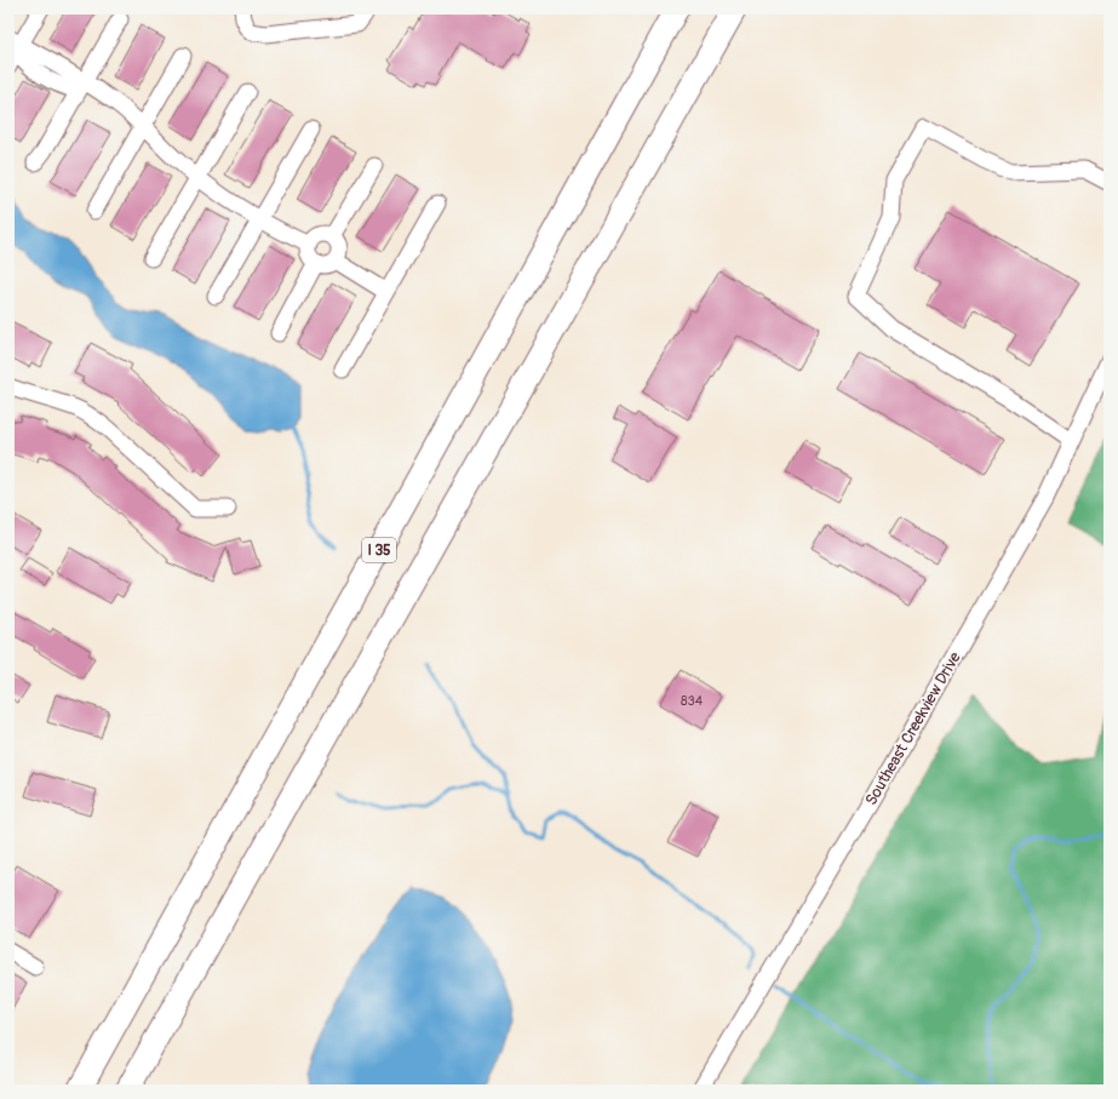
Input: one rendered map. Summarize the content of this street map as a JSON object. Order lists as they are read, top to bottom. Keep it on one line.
{"streets":{"highway":["I 35"],"street":["Southeast Creekview Drive"]},"house_numbers":["834"]}
